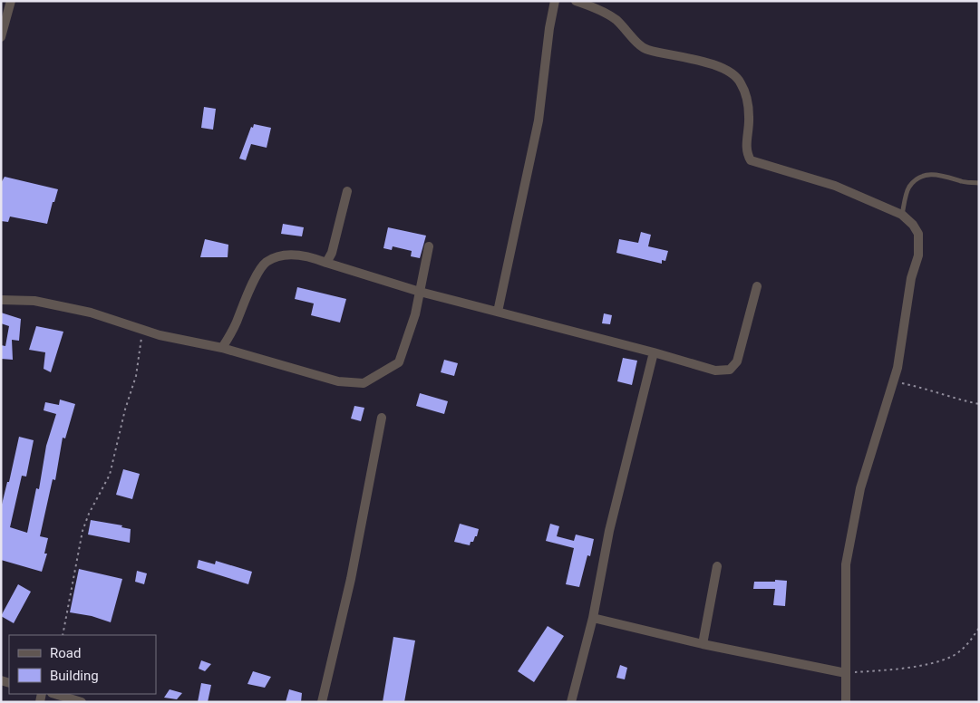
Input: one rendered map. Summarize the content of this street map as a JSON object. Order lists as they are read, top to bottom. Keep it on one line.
{"legend":["Road","Building"]}
